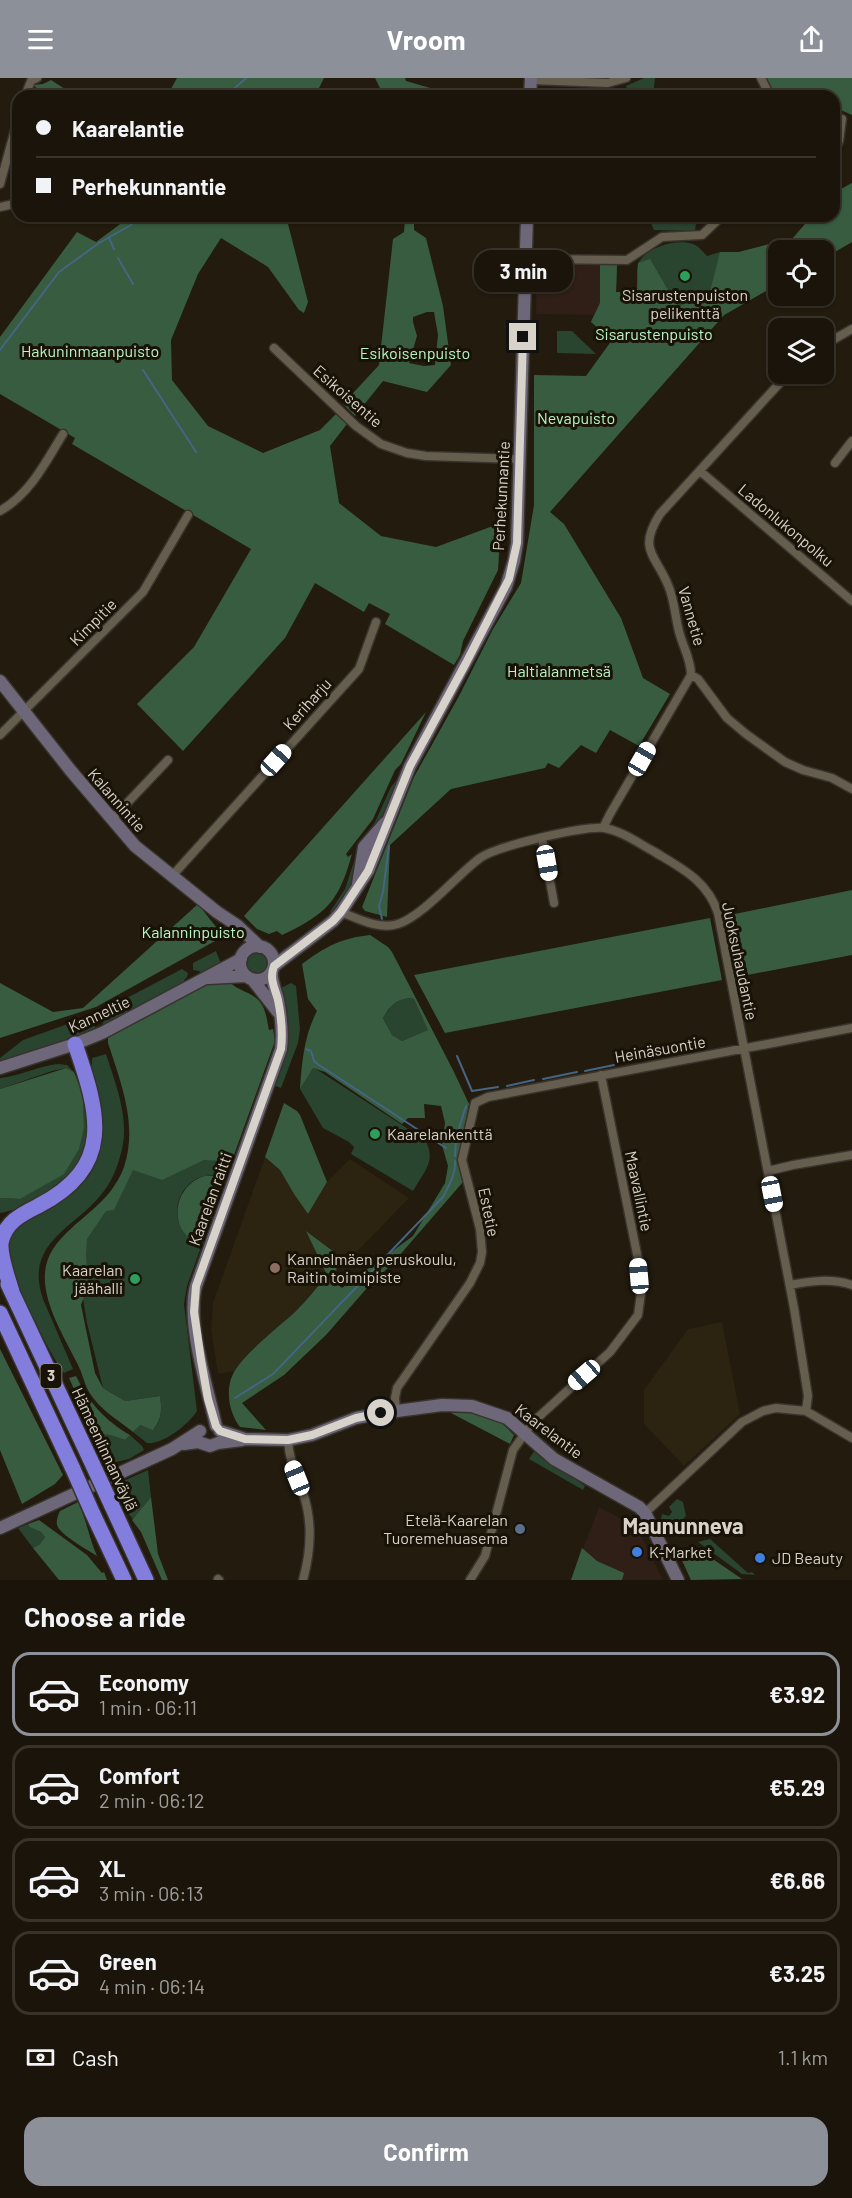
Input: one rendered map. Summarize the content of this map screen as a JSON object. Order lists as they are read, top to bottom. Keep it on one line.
{"streets":{"highway":["3","Hämeenlinnanväylä"],"main road":["Perhekunnantie","Kalannintie","Kanneltie","Kaarelan raitti","Kaarelantie"],"street":["Esikoisentie","Ladonlukonpolku","Vannetie","Kimpitie","Keriharju","Juoksuhaudantie","Heinäsuontie","Maavallintie","Estetie"]},"crossings":[["Esikoisentie","Perhekunnantie"],["Perhekunnantie","Kalannintie"],["Perhekunnantie","Juoksuhaudantie"],["Perhekunnantie","Kanneltie"],["Perhekunnantie","Kaarelan raitti"],["Ladonlukonpolku","Vannetie"],["Kimpitie","Kalannintie"],["Keriharju","Kalannintie"],["Kalannintie","Kanneltie"],["Kalannintie","Kaarelan raitti"],["Juoksuhaudantie","Heinäsuontie"],["Kanneltie","Kaarelan raitti"],["Heinäsuontie","Maavallintie"],["Heinäsuontie","Estetie"],["Maavallintie","Kaarelantie"],["Kaarelan raitti","Kaarelantie"],["Estetie","Kaarelantie"]],"districts":["Maununneva"],"parks":["Sisarustenpuisto","Hakuninmaanpuisto","Esikoisenpuisto","Nevapuisto","Haltialanmetsä","Kalanninpuisto"],"places":["Sisarustenpuiston pelikenttä","Kaarelankenttä","Kannelmäen peruskoulu, Raitin toimipiste","Kaarelan jäähalli","Etelä-Kaarelan Tuoremehuasema","K-Market","JD Beauty"],"page":{"header":"Vroom","banner":["Kaarelantie","Perhekunnantie"],"bubble":"3 min","heading":"Choose a ride","list":[{"name":"Economy","note":"1 min · 06:11","value":"€3.92"},{"name":"Comfort","note":"2 min · 06:12","value":"€5.29"},{"name":"XL","note":"3 min · 06:13","value":"€6.66"},{"name":"Green","note":"4 min · 06:14","value":"€3.25"}],"pay":["Cash","1.1 km"],"buttons":"Confirm"}}
